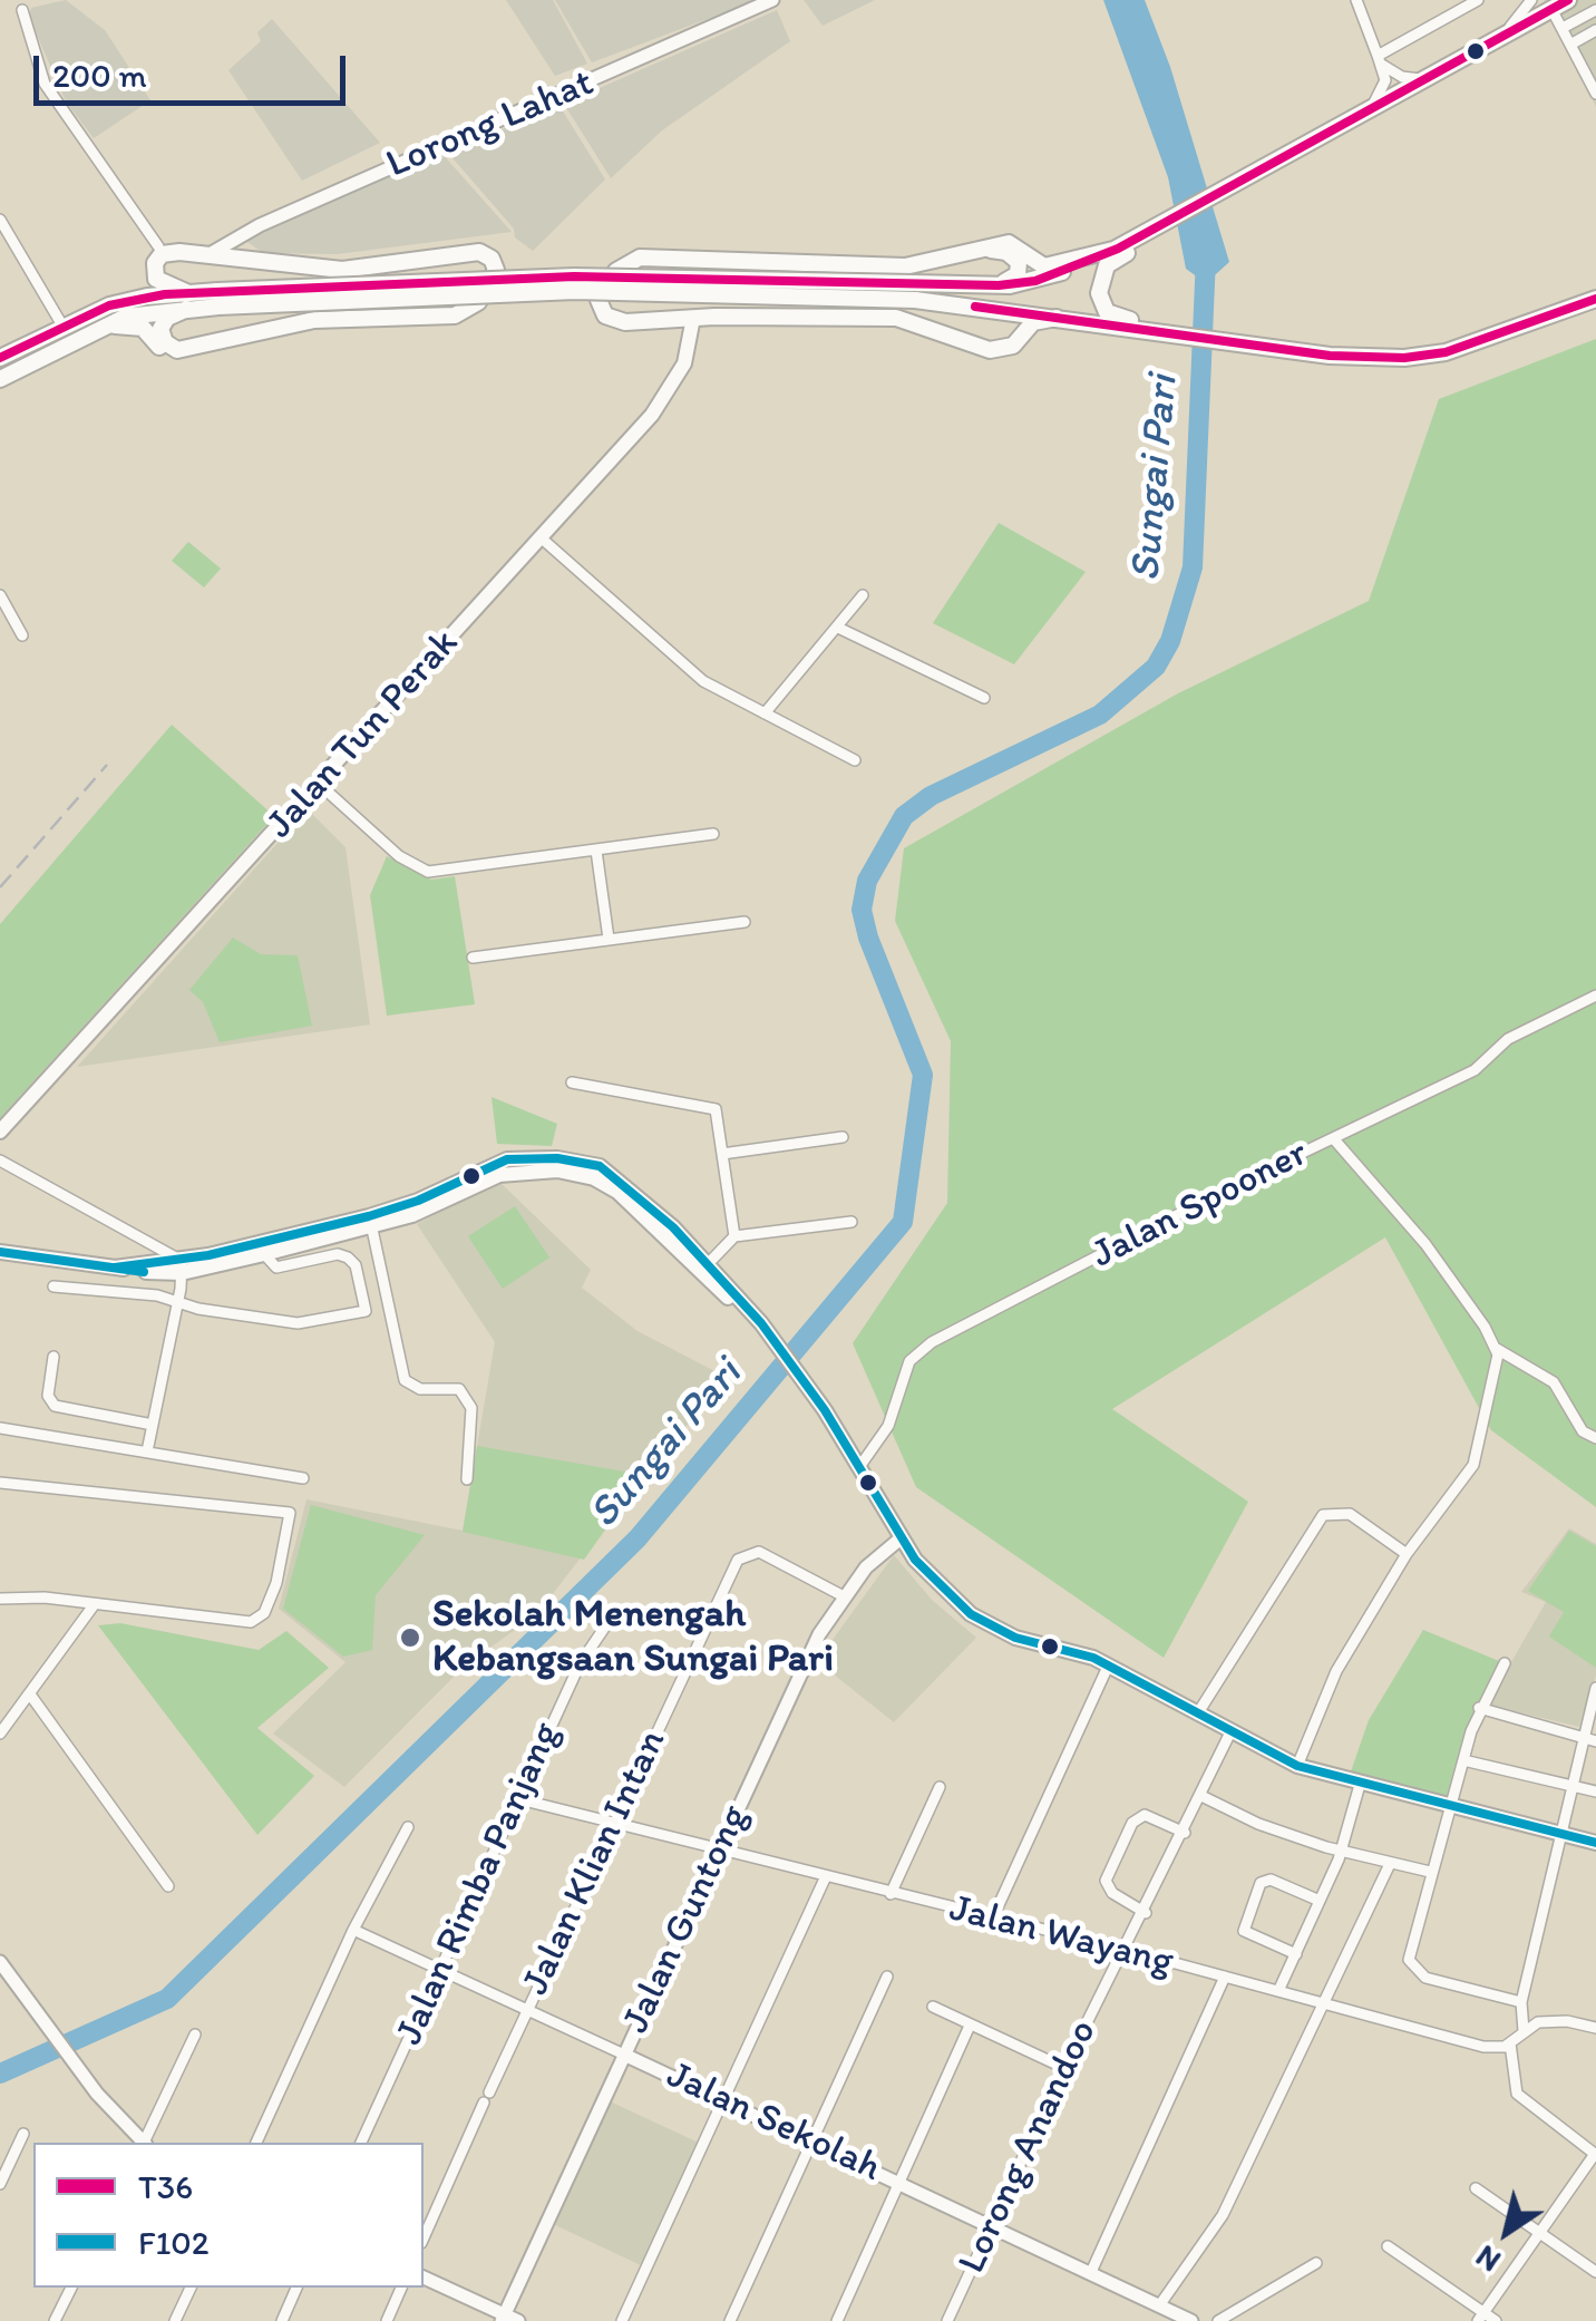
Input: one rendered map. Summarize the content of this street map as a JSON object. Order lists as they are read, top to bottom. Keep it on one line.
{"streets":{"main road":["Jalan Tun Perak"],"street":["Lorong Lahat","Jalan Spooner","Jalan Klian Intan","Jalan Rimba Panjang","Jalan Guntong","Jalan Wayang","Jalan Sekolah","Lorong Anandoo"]},"crossings":[["Jalan Klian Intan","Jalan Guntong"],["Jalan Klian Intan","Jalan Wayang"],["Jalan Klian Intan","Jalan Sekolah"],["Jalan Rimba Panjang","Jalan Wayang"],["Jalan Rimba Panjang","Jalan Sekolah"],["Jalan Guntong","Jalan Wayang"],["Jalan Guntong","Jalan Sekolah"],["Jalan Wayang","Lorong Anandoo"],["Jalan Sekolah","Lorong Anandoo"]],"water":["Sungai Pari"],"places":["Sekolah Menengah Kebangsaan Sungai Pari"],"lines":["transit line T36","transit line F102"],"legend":["T36","F102"],"scale_bar":"200 m","north":"bottom left"}
